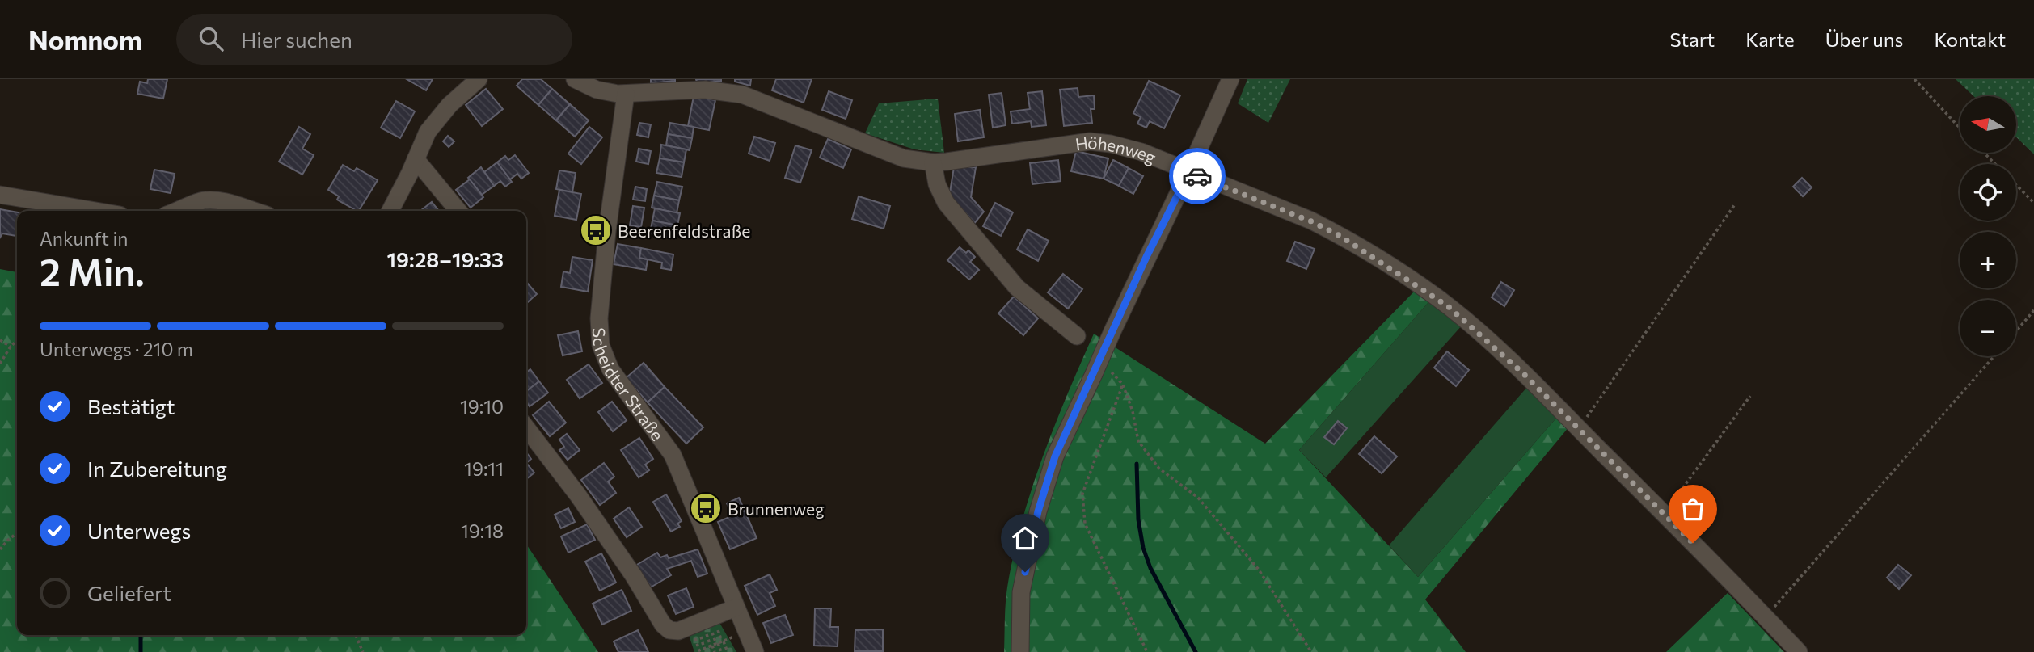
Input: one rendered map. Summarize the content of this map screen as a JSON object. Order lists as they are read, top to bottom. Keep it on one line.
{"streets":{"street":["Höhenweg","Scheidter Straße"]},"crossings":[["Höhenweg","Scheidter Straße"]],"places":{"bus stop":["Beerenfeldstraße","Brunnenweg"]},"north":"left","page":{"header":"Nomnom","search":"Hier suchen","nav":["Start","Karte","Über uns","Kontakt"],"map_buttons":["+","−"],"heading":["2 Min.","Ankunft in","19:28–19:33"],"bar":"Unterwegs · 210 m","list":[["Bestätigt","19:10"],["In Zubereitung","19:11"],["Unterwegs","19:18"],"Geliefert"]}}
